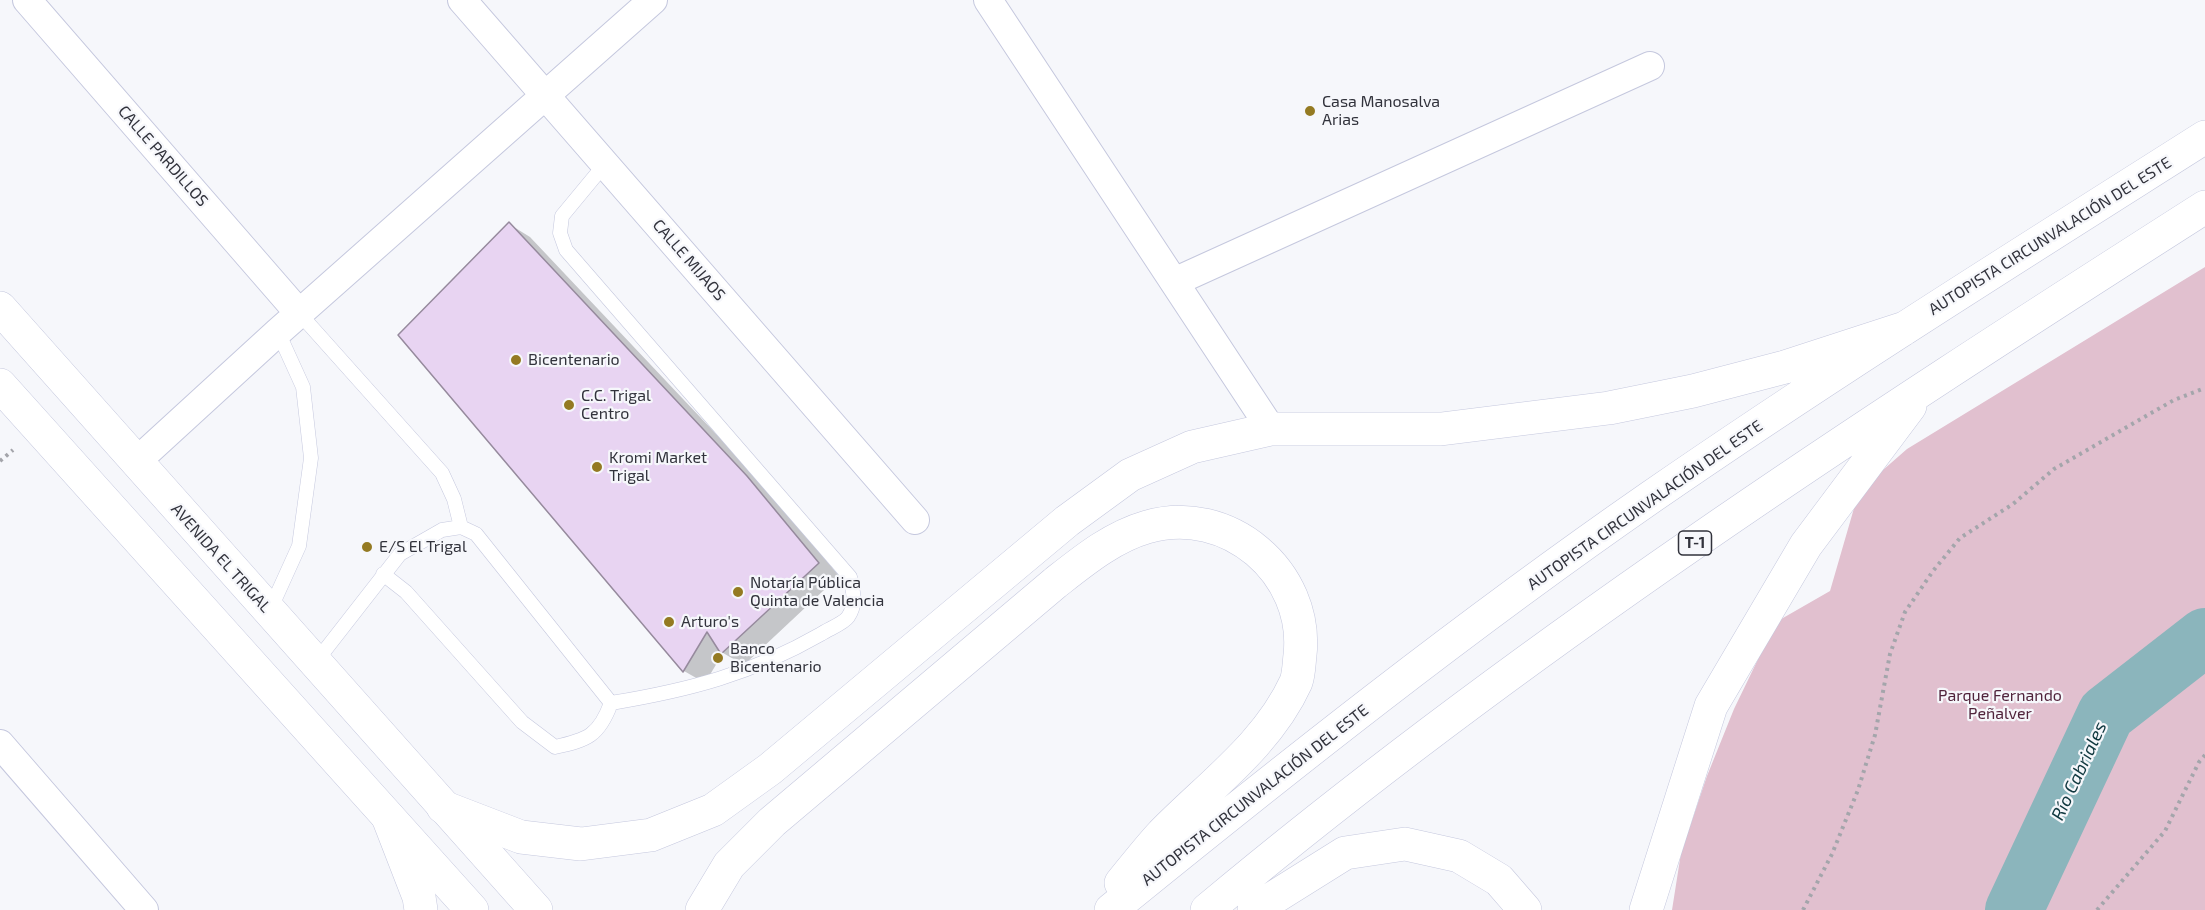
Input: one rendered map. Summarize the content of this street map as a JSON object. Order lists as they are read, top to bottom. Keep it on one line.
{"streets":{"main road":["AUTOPISTA CIRCUNVALACIÓN DEL ESTE","T-1","AVENIDA EL TRIGAL"],"street":["CALLE PARDILLOS","CALLE MIJAOS"]},"water":["Río Cabriales"],"parks":["Parque Fernando Peñalver"],"places":["Casa Manosalva Arias","Bicentenario","C.C. Trigal Centro","Kromi Market Trigal","E/S El Trigal","Notaría Pública Quinta de Valencia","Arturo's","Banco Bicentenario"]}
